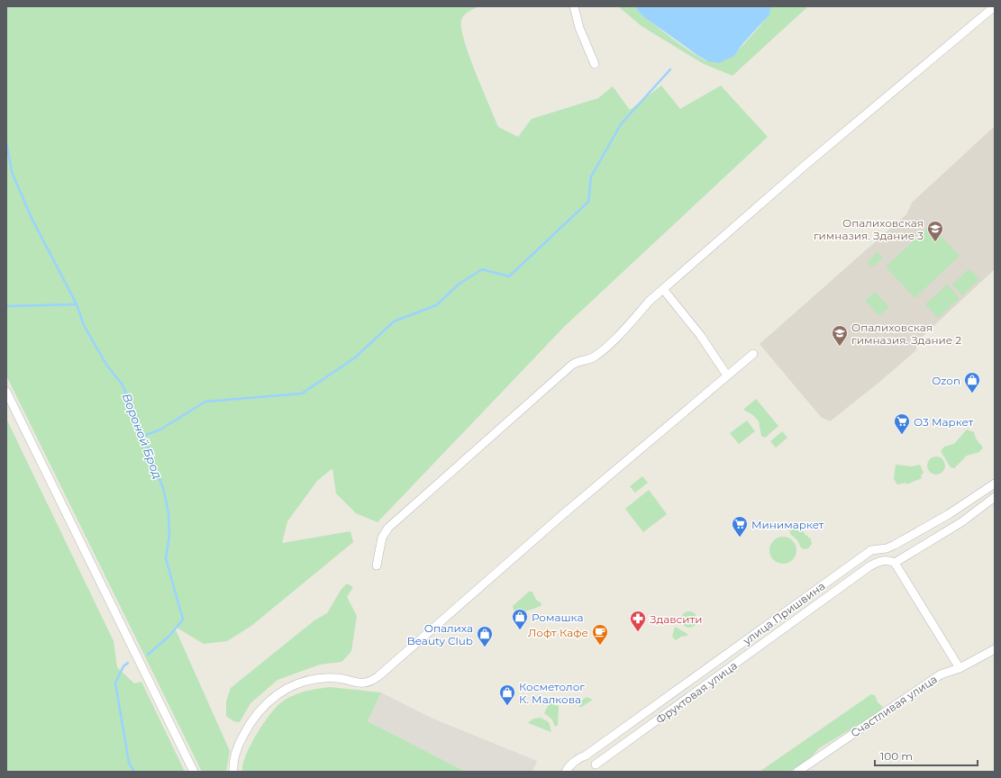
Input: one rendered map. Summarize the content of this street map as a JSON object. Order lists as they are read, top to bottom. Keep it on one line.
{"streets":{"street":["улица Пришвина","Фруктовая улица","Счастливая улица"]},"water":["Вороной Брод"],"places":{"school or university":["Опалиховская гимназия. Здание 3","Опалиховская гимназия. Здание 2"],"shop":["Ozon","Ромашка","Опалиха Beauty Club","Косметолог К. Малкова"],"supermarket":["О3 Маркет","Минимаркет"],"pharmacy":["Здавсити"],"cafe":["Лофт Кафе"]},"scale_bar":"100 m"}
